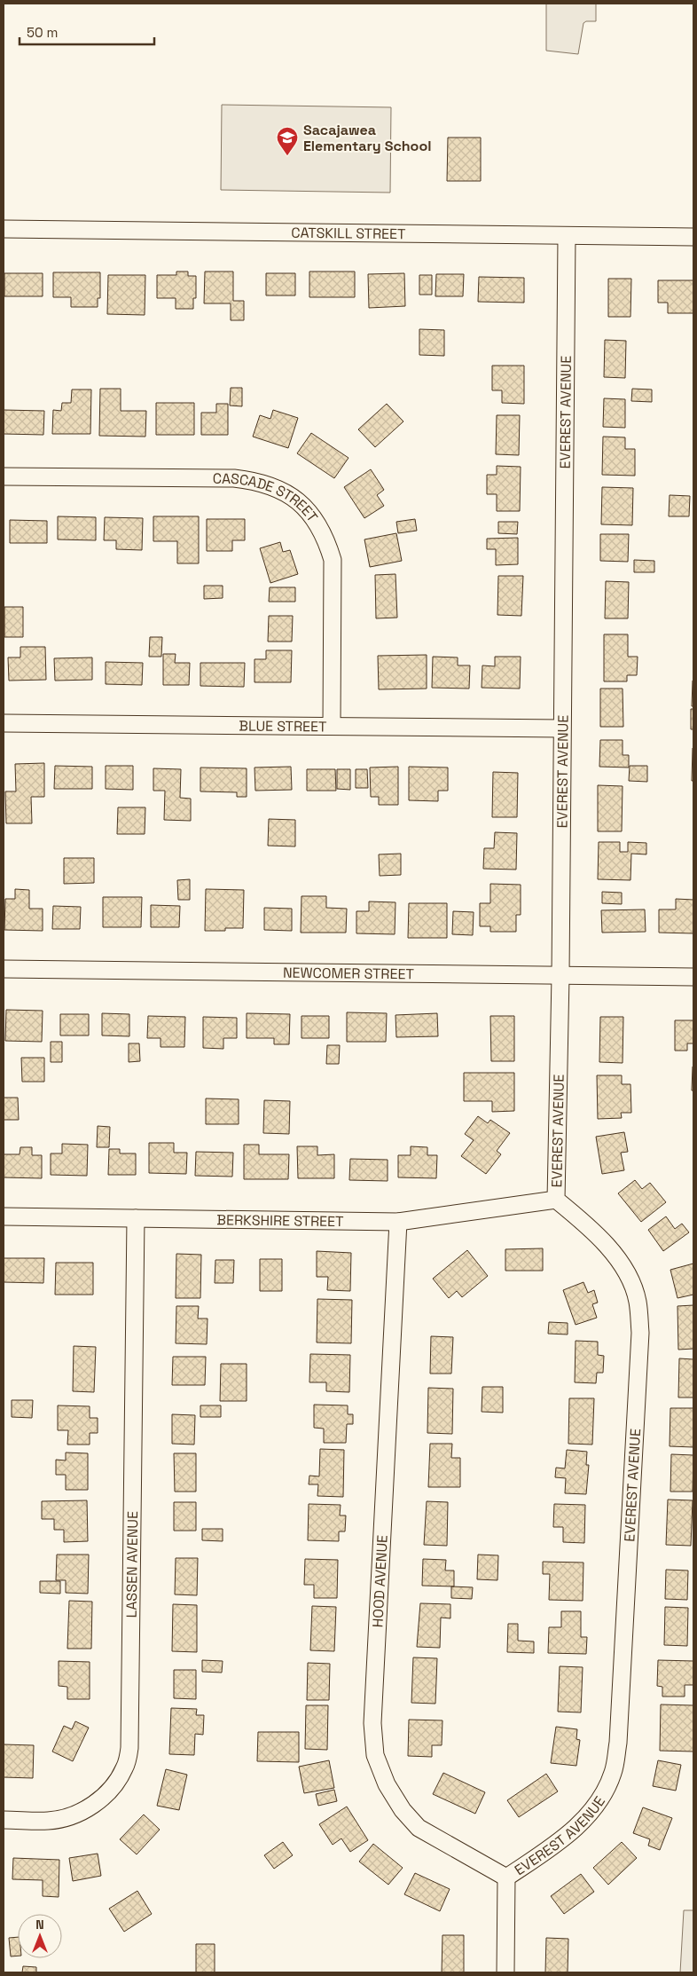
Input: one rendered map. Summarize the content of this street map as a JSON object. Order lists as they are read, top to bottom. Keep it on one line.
{"streets":{"street":["CATSKILL STREET","EVEREST AVENUE","CASCADE STREET","BLUE STREET","NEWCOMER STREET","BERKSHIRE STREET","LASSEN AVENUE","HOOD AVENUE"]},"crossings":[["CATSKILL STREET","EVEREST AVENUE"],["EVEREST AVENUE","BLUE STREET"],["EVEREST AVENUE","NEWCOMER STREET"],["EVEREST AVENUE","BERKSHIRE STREET"],["EVEREST AVENUE","HOOD AVENUE"],["CASCADE STREET","BLUE STREET"],["BERKSHIRE STREET","LASSEN AVENUE"],["BERKSHIRE STREET","HOOD AVENUE"]],"places":{"school or university":["Sacajawea Elementary School"]},"scale_bar":"50 m","north":"top"}
